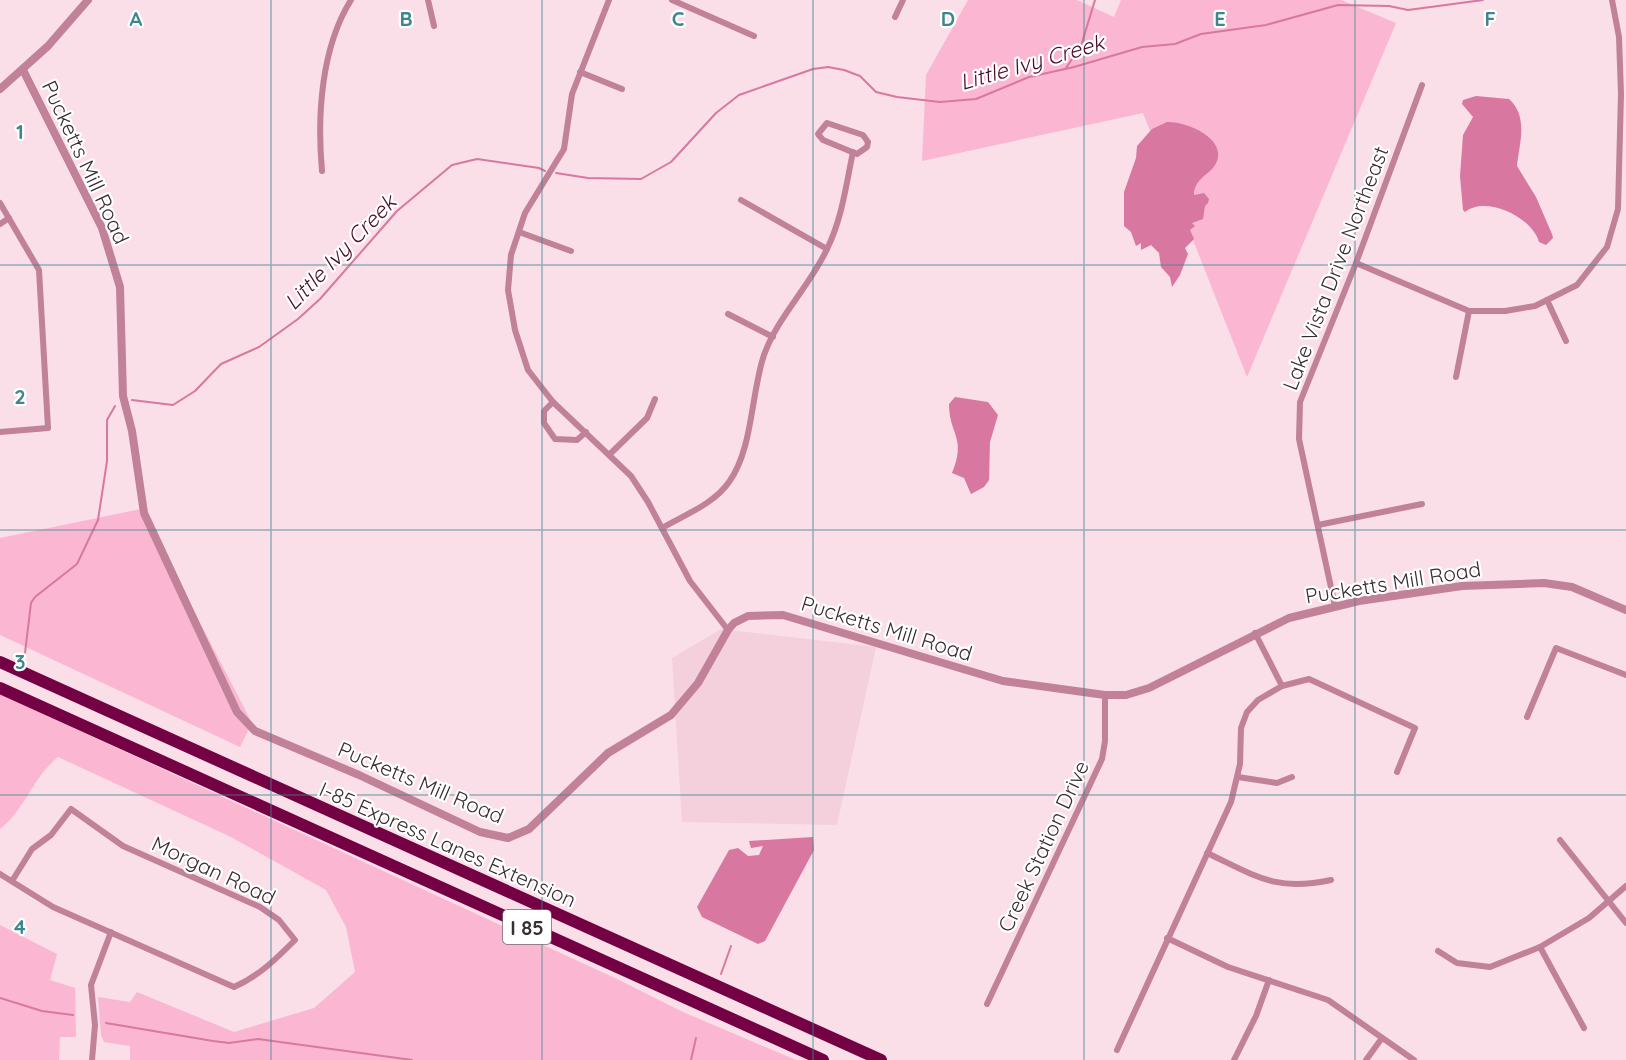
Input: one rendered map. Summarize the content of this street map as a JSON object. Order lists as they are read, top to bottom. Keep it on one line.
{"streets":{"highway":["I-85 Express Lanes Extension","I 85"],"street":["Pucketts Mill Road","Lake Vista Drive Northeast","Creek Station Drive","Morgan Road"]},"crossings":[["Pucketts Mill Road","Lake Vista Drive Northeast"],["Pucketts Mill Road","Creek Station Drive"]],"water":["Little Ivy Creek"],"grid":{"columns":["A","B","C","D","E","F"],"rows":["1","2","3","4"]}}
